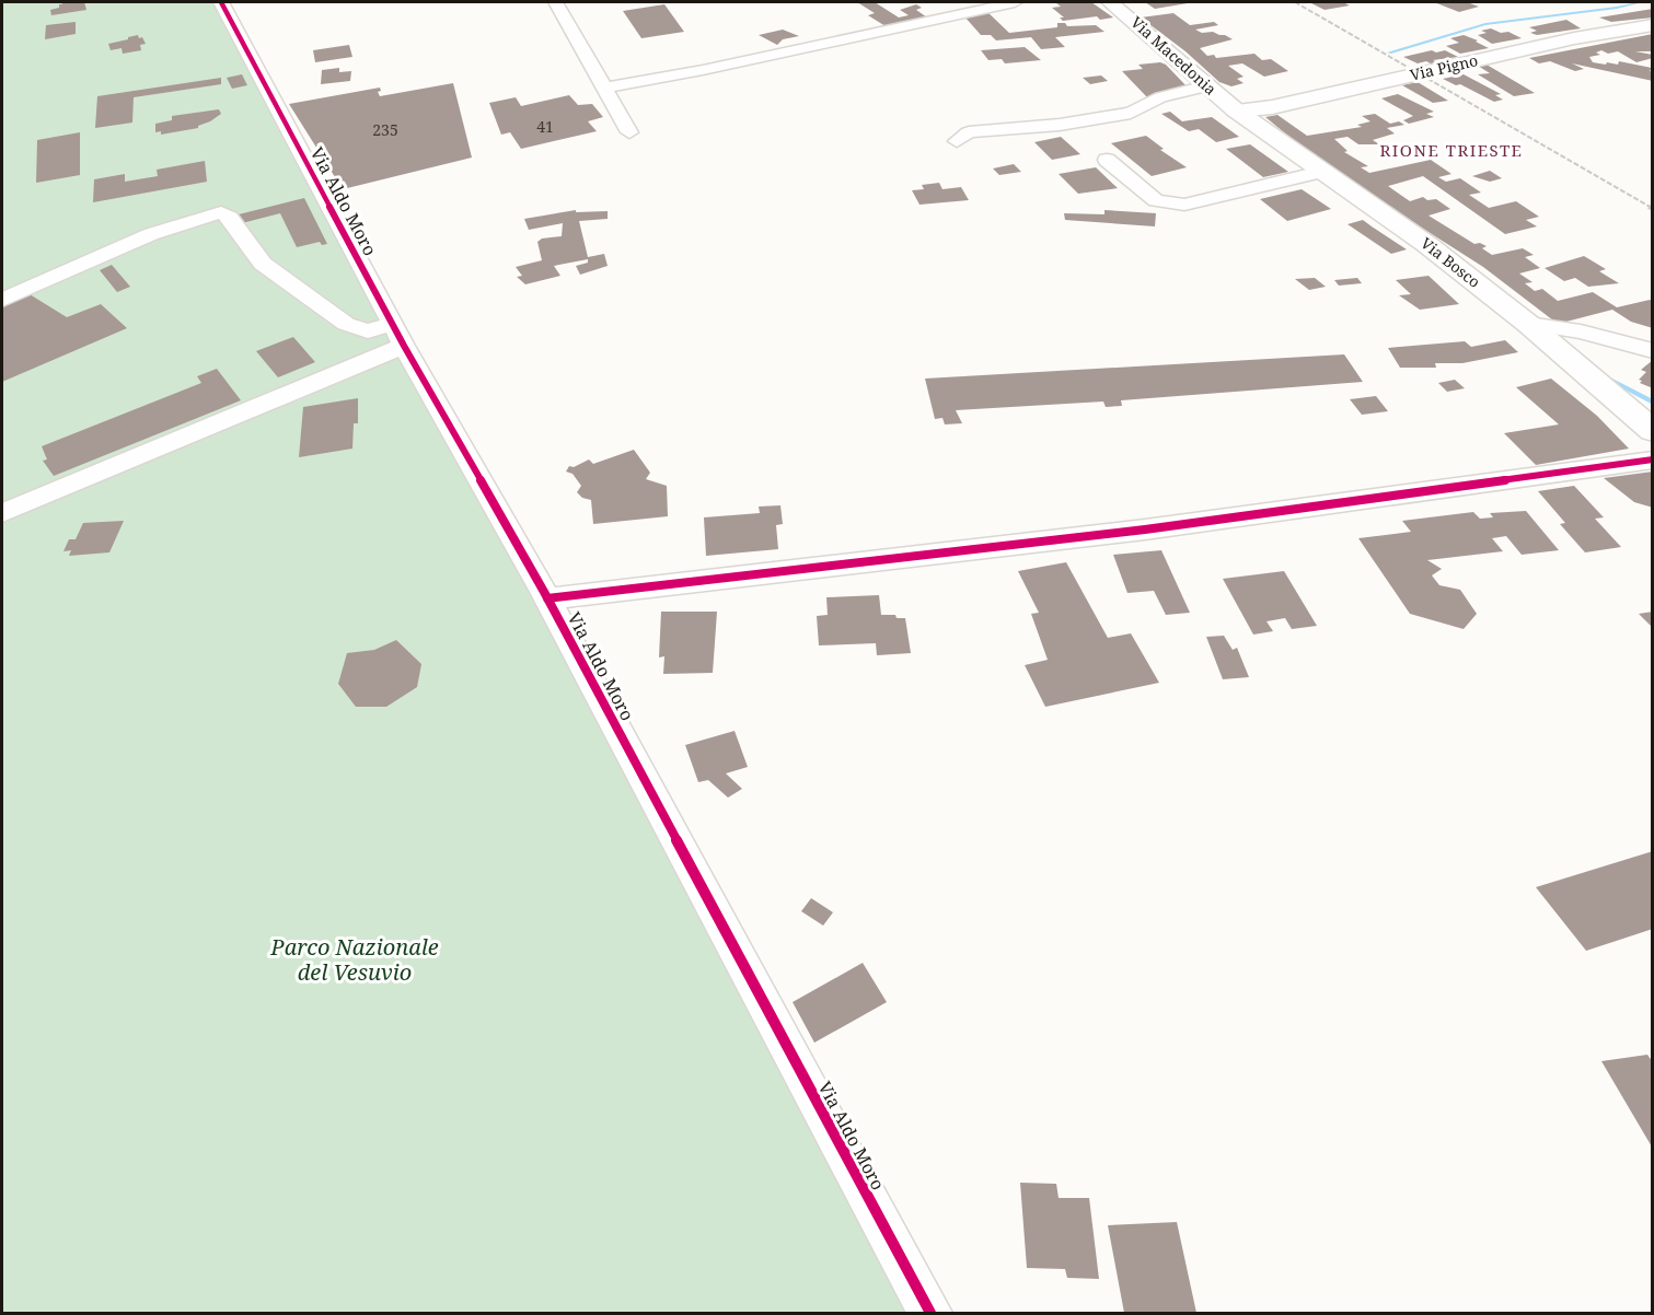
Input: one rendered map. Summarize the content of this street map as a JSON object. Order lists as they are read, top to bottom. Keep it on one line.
{"streets":{"main road":["Via Macedonia","Via Pigno","Via Bosco"],"street":["Via Aldo Moro"]},"crossings":[["Via Macedonia","Via Pigno"],["Via Macedonia","Via Bosco"],["Via Pigno","Via Bosco"]],"districts":["RIONE TRIESTE"],"parks":["Parco Nazionale del Vesuvio"],"house_numbers":["41","235"]}
